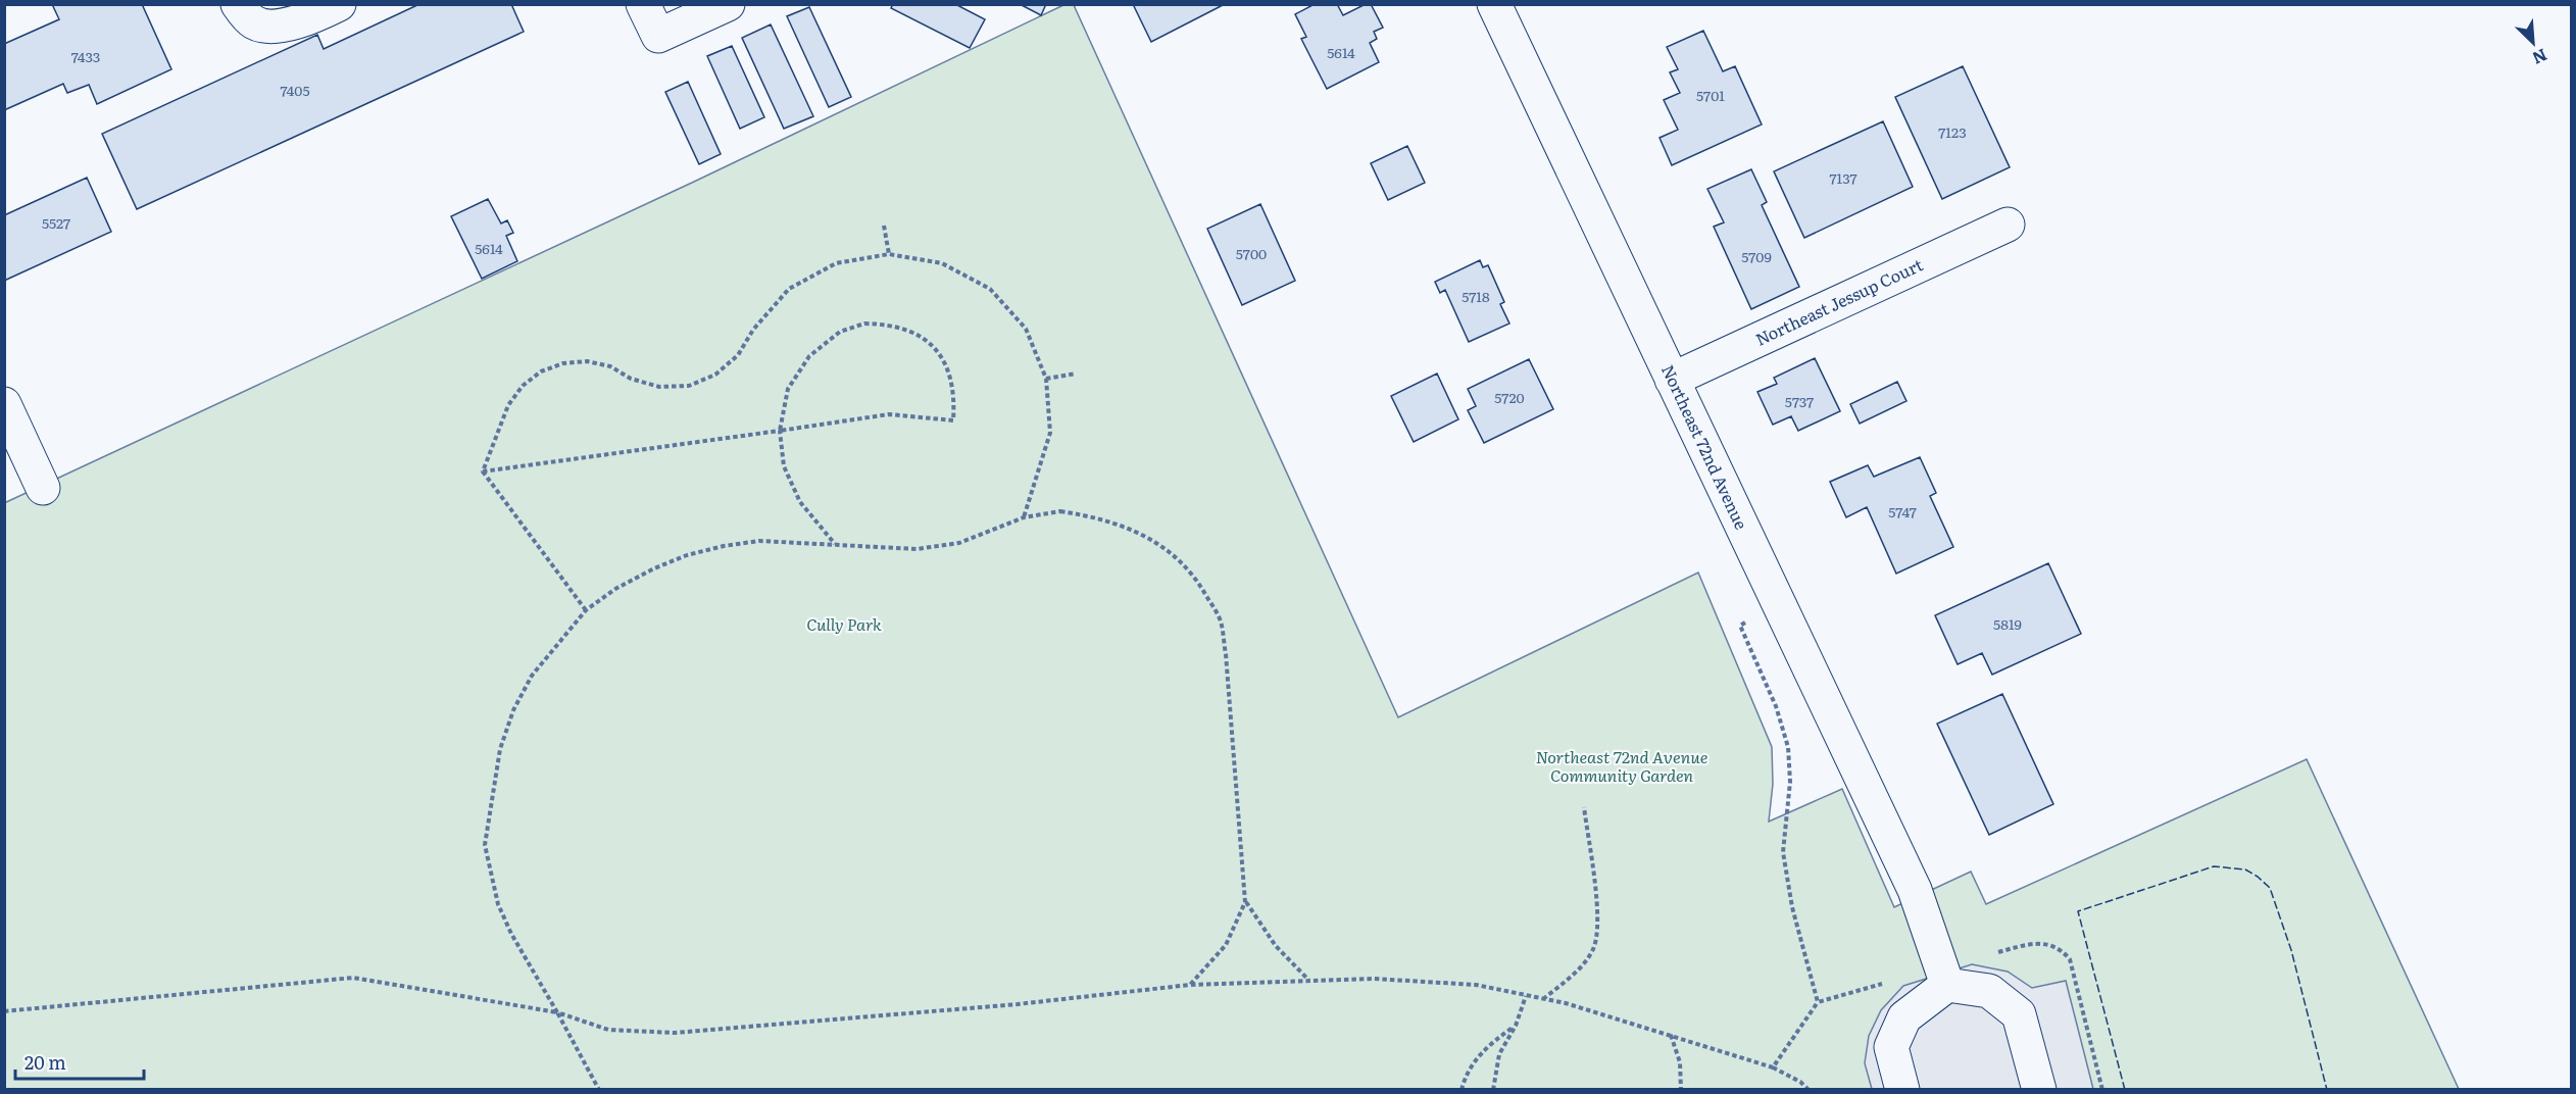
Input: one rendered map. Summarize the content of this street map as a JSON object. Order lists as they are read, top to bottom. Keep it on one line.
{"streets":{"street":["Northeast Jessup Court","Northeast 72nd Avenue"]},"crossings":[["Northeast Jessup Court","Northeast 72nd Avenue"]],"parks":["Cully Park","Northeast 72nd Avenue Community Garden"],"house_numbers":["5614","7433","7405","5701","7123","7137","5527","5614","5700","5709","5718","5720","5737","5747","5819"],"scale_bar":"20 m","north":"bottom right"}
